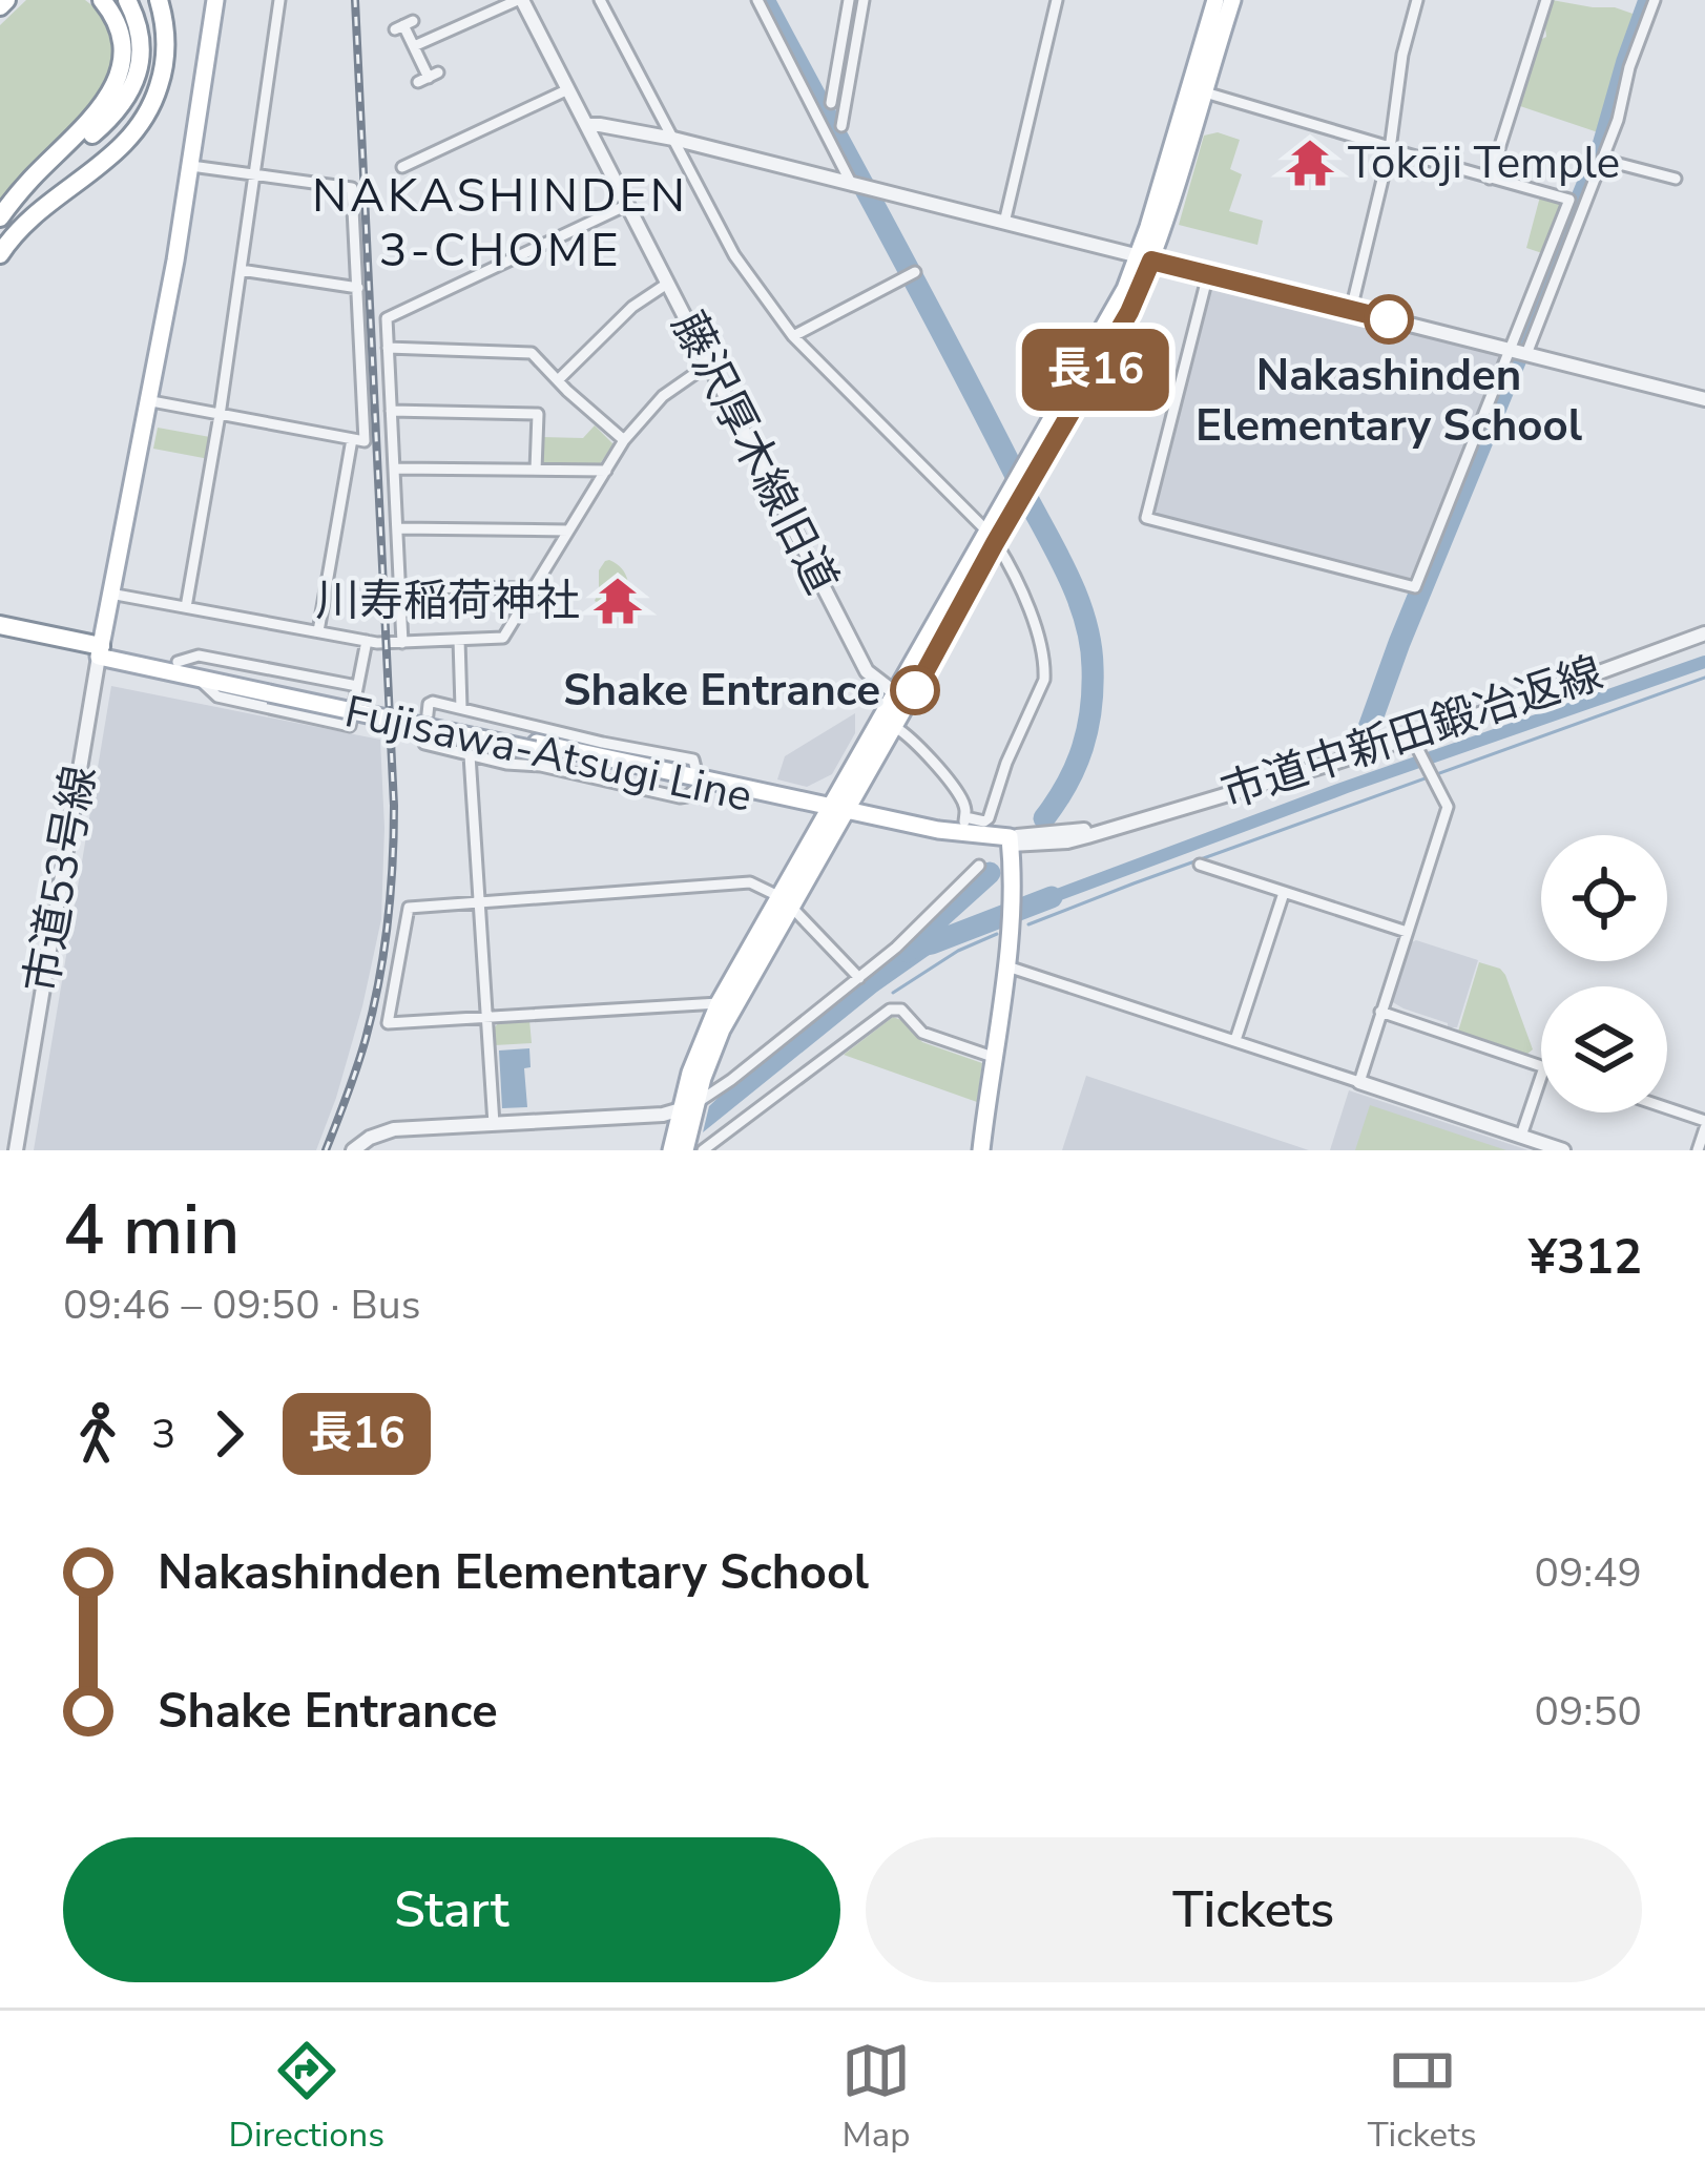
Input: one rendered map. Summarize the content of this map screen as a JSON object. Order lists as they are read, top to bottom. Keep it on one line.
{"streets":{"main road":["Fujisawa-Atsugi Line"],"street":["藤沢厚木線旧道","市道中新田鍛冶返線","市道53号線"]},"crossings":[["市道中新田鍛冶返線","Fujisawa-Atsugi Line"],["Fujisawa-Atsugi Line","市道53号線"]],"districts":["NAKASHINDEN 3-CHOME"],"places":{"temple":["Tōkōji Temple","川寿稲荷神社"],"other":["Nakashinden Elementary School","Shake Entrance"]},"lines":["bus line 長16"],"page":{"on_map":"長16","heading":["4 min","09:46 – 09:50 · Bus","¥312"],"legs":["3","長16"],"list":[{"name":"Nakashinden Elementary School","value":"09:49"},{"name":"Shake Entrance","value":"09:50"}],"buttons":["Start","Tickets"],"tabs":["Directions","Map","Tickets"]}}
